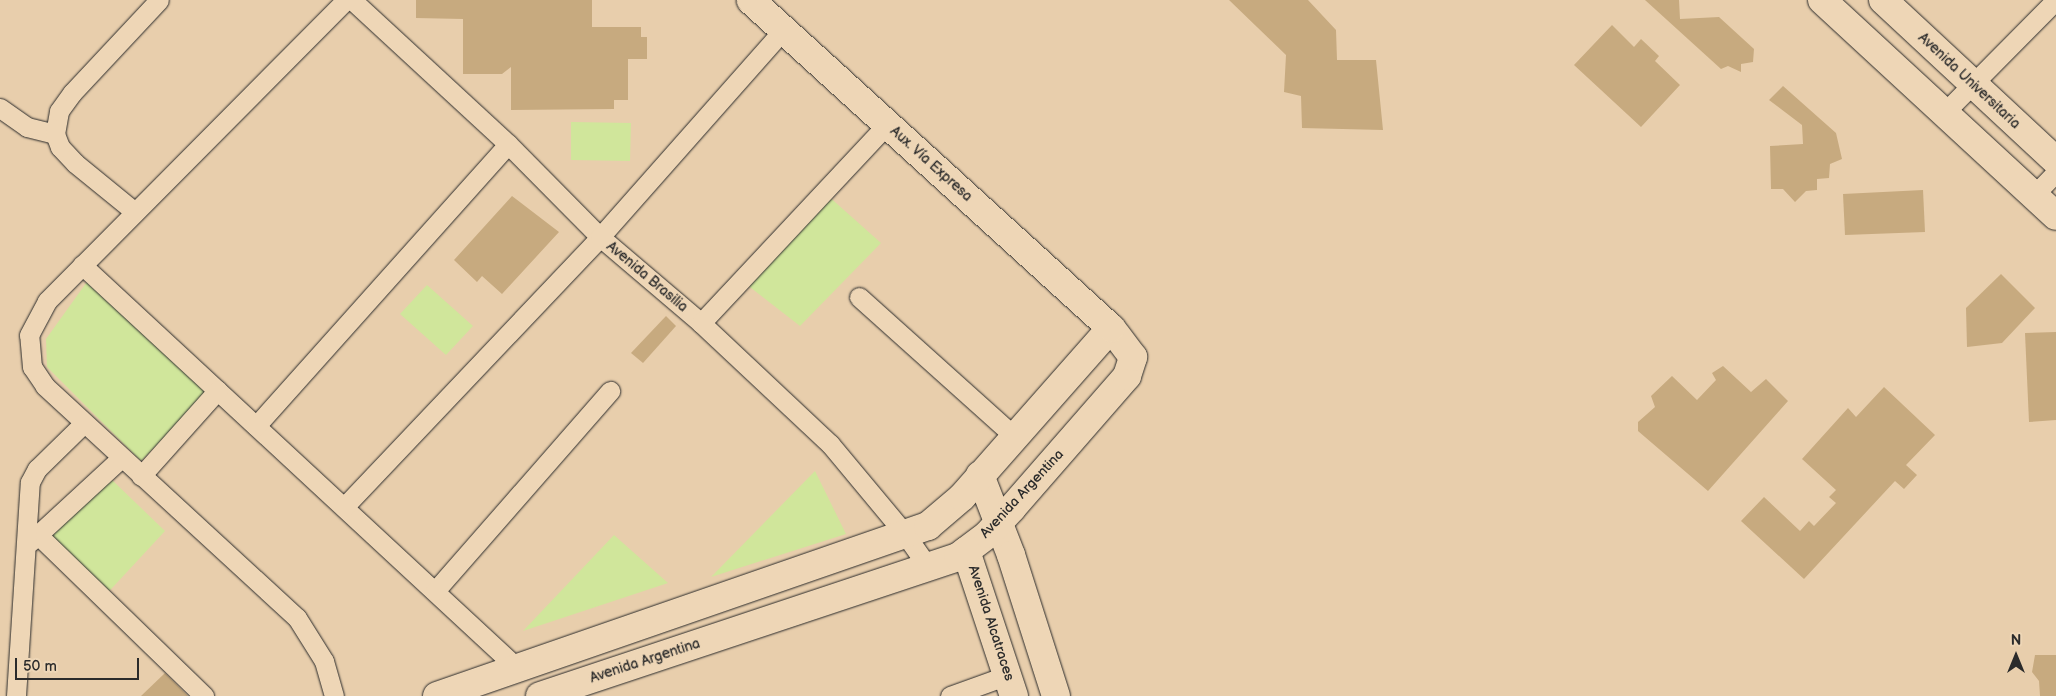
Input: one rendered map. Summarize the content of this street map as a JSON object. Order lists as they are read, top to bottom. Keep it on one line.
{"streets":{"main road":["Avenida Universitaria","Aux. Vía Expresa","Avenida Argentina","Avenida Alcatraces"],"street":["Avenida Brasilia"]},"crossings":[["Aux. Vía Expresa","Avenida Argentina"],["Avenida Brasilia","Avenida Argentina"],["Avenida Argentina","Avenida Alcatraces"]],"scale_bar":"50 m","north":"top"}
